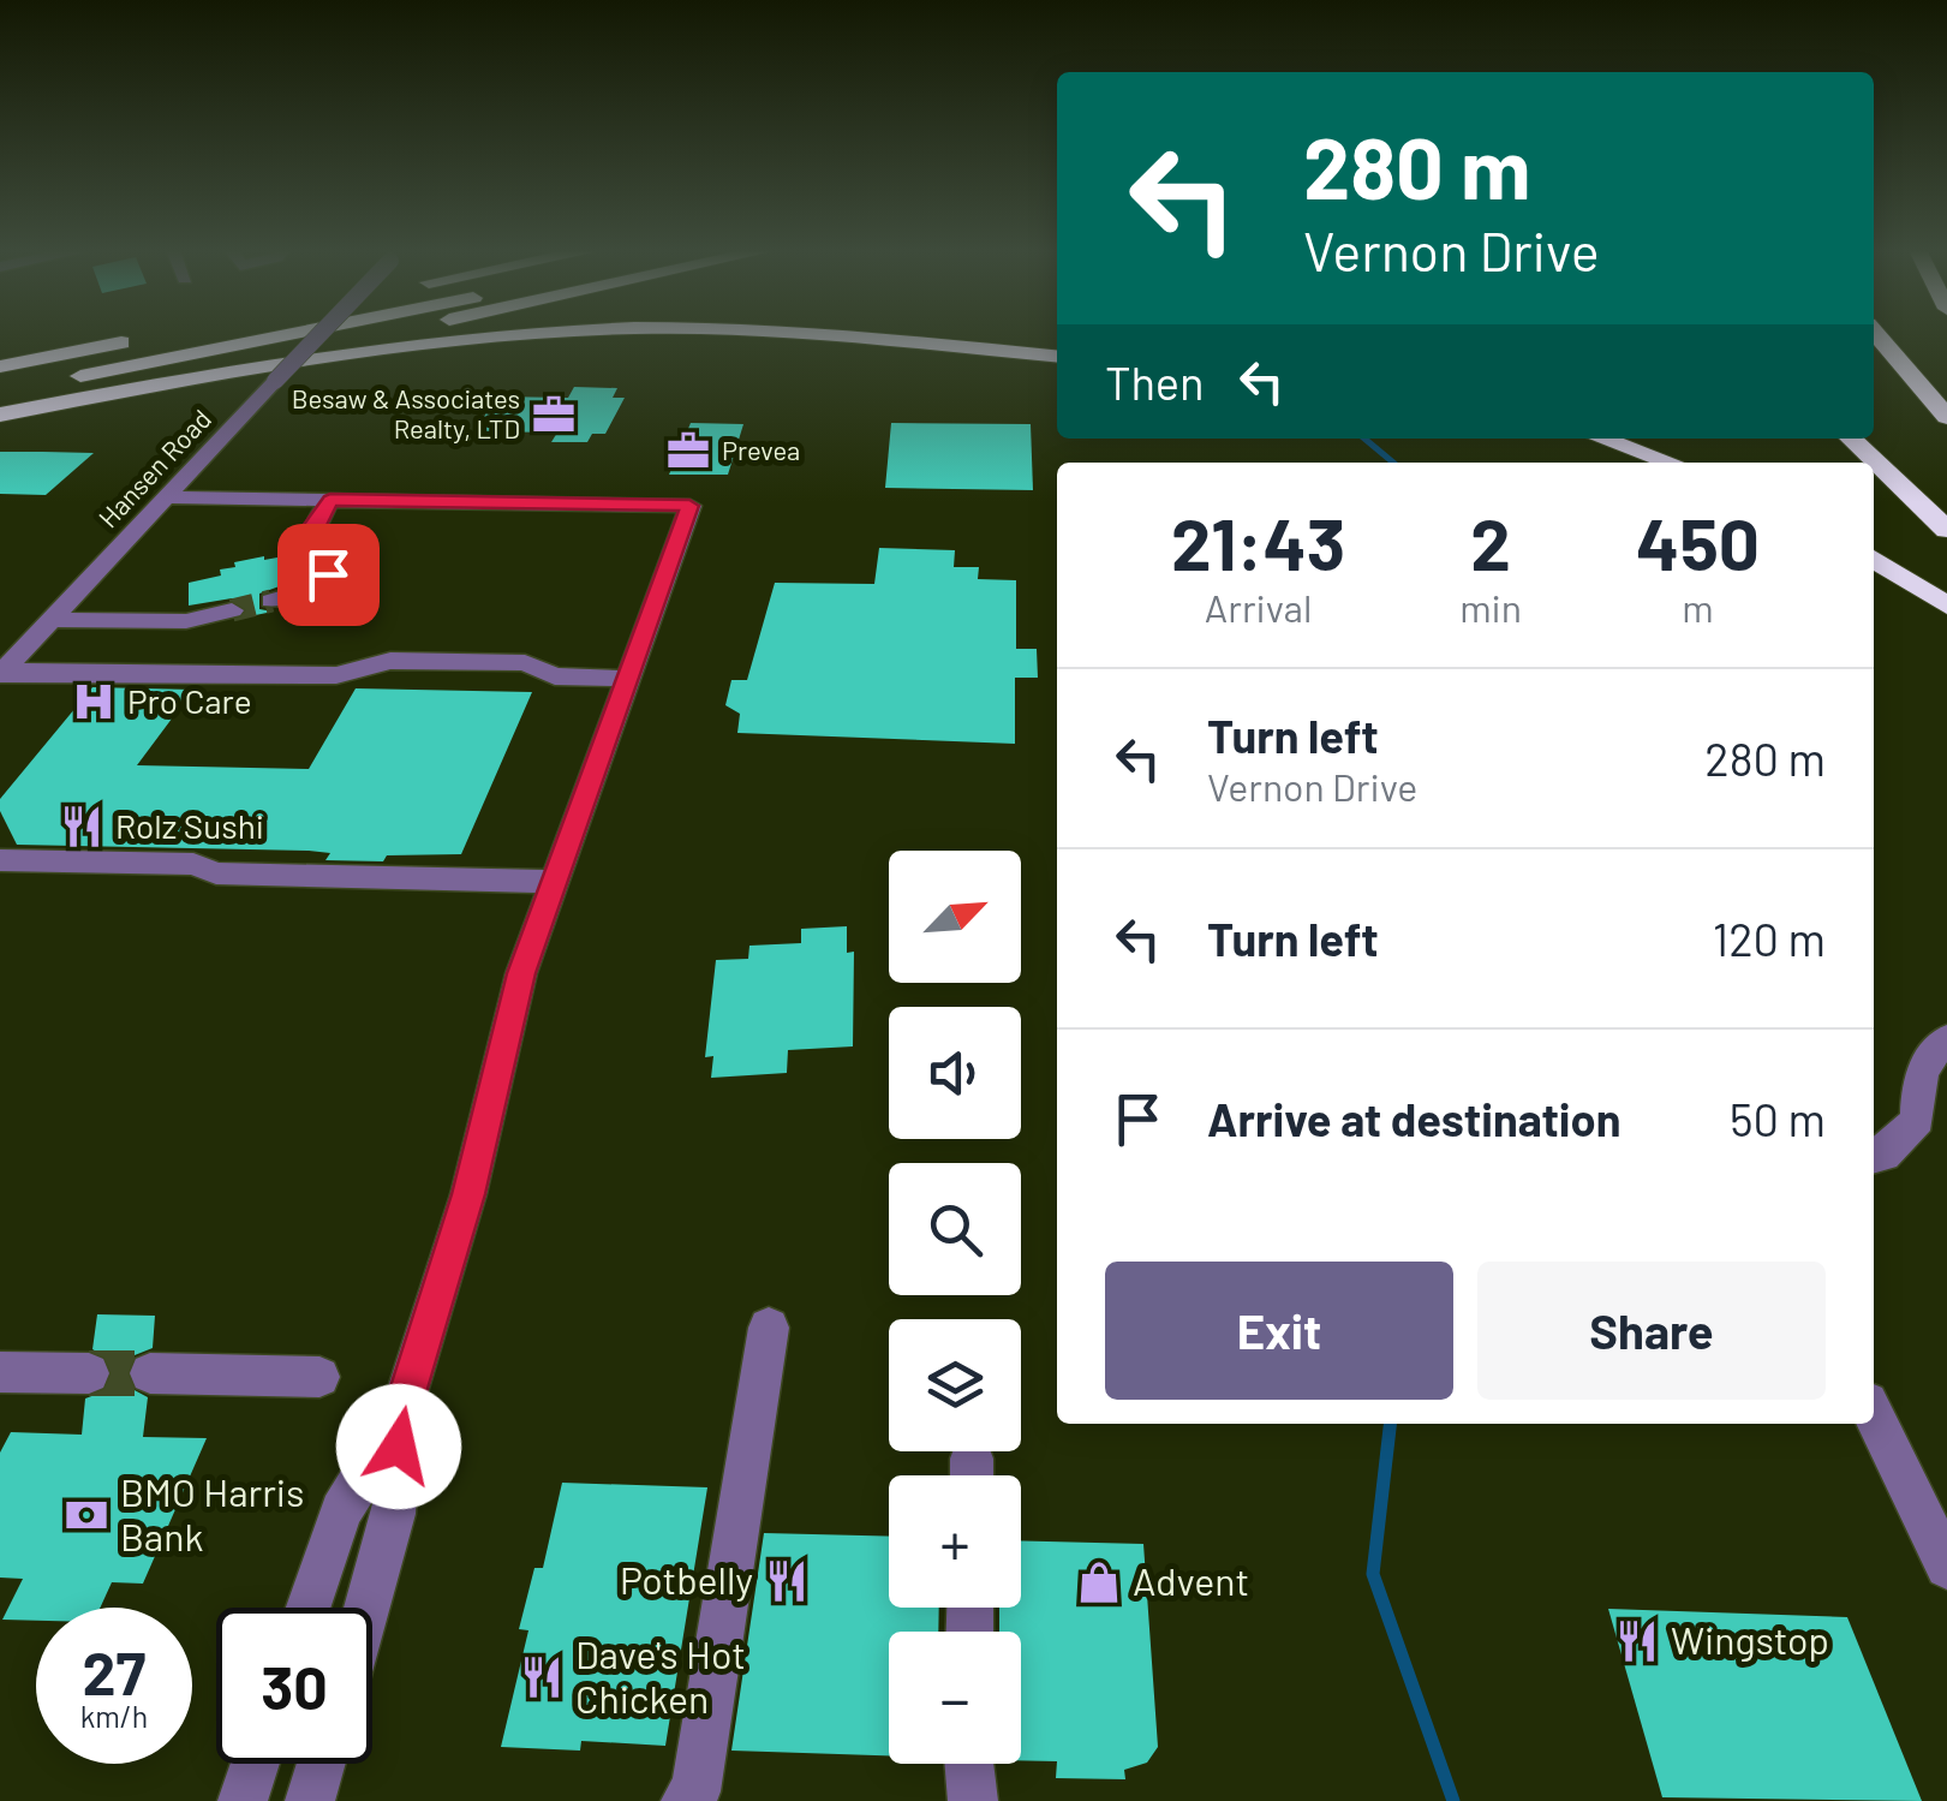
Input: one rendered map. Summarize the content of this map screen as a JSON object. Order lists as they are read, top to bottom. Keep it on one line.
{"streets":{"street":["Hansen Road"]},"places":{"office":["Besaw & Associates Realty, LTD","Prevea"],"hospital":["Pro Care"],"restaurant":["Rolz Sushi","Potbelly","Wingstop","Dave's Hot Chicken"],"bank":["BMO Harris Bank"],"shop":["Advent"]},"north":"top right","page":{"turn":["280 m","Vernon Drive"],"then":"Then","eta":["21:43","Arrival","2","min","450","m"],"list":[{"name":"Turn left","note":"Vernon Drive","value":"280 m"},{"name":"Turn left","value":"120 m"},{"name":"Arrive at destination","value":"50 m"}],"map_buttons":["+","−"],"buttons":["Exit","Share"],"speed":"27 km/h","limit":"30"}}
